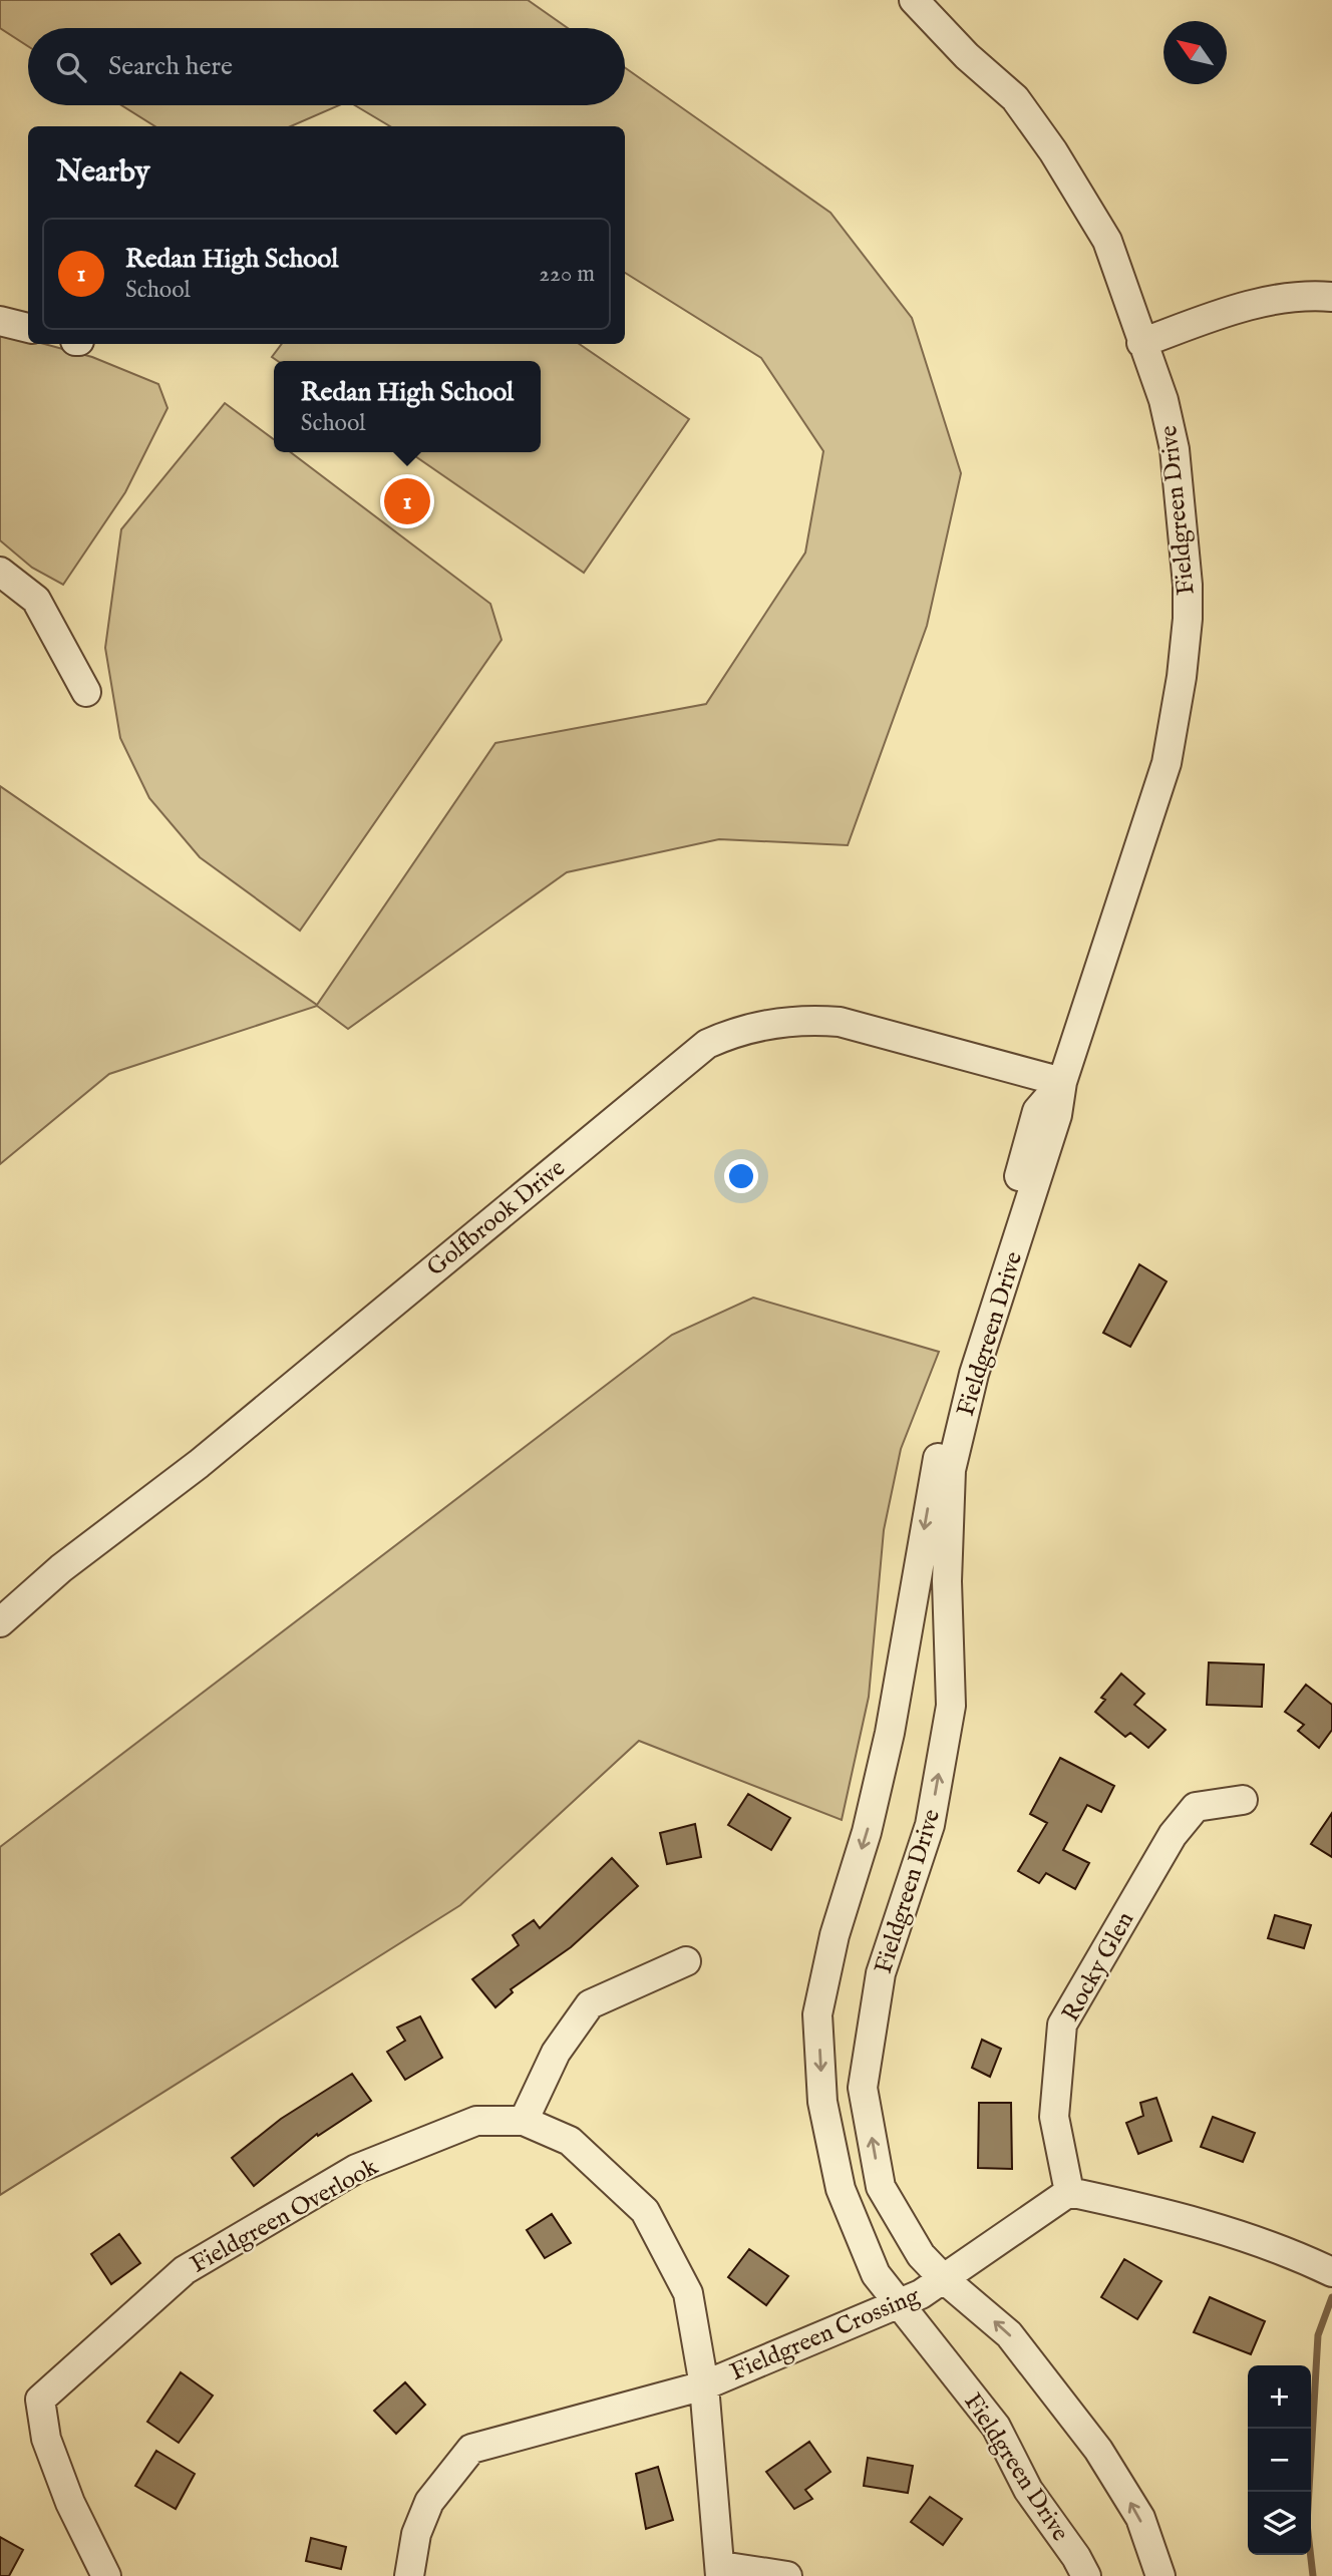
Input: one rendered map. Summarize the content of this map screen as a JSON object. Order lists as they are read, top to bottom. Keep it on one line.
{"streets":{"street":["Fieldgreen Drive","Golfbrook Drive","Rocky Glen","Fieldgreen Overlook","Fieldgreen Crossing"]},"crossings":[["Fieldgreen Drive","Golfbrook Drive"],["Fieldgreen Drive","Fieldgreen Crossing"],["Rocky Glen","Fieldgreen Crossing"],["Fieldgreen Overlook","Fieldgreen Crossing"]],"north":"top left","page":{"search":"Search here","heading":"Nearby","list":[{"mark":"1","name":"Redan High School","note":"School","value":"220 m"}],"popup":["Redan High School","School"],"pins":"1","map_buttons":["+","−"]}}
